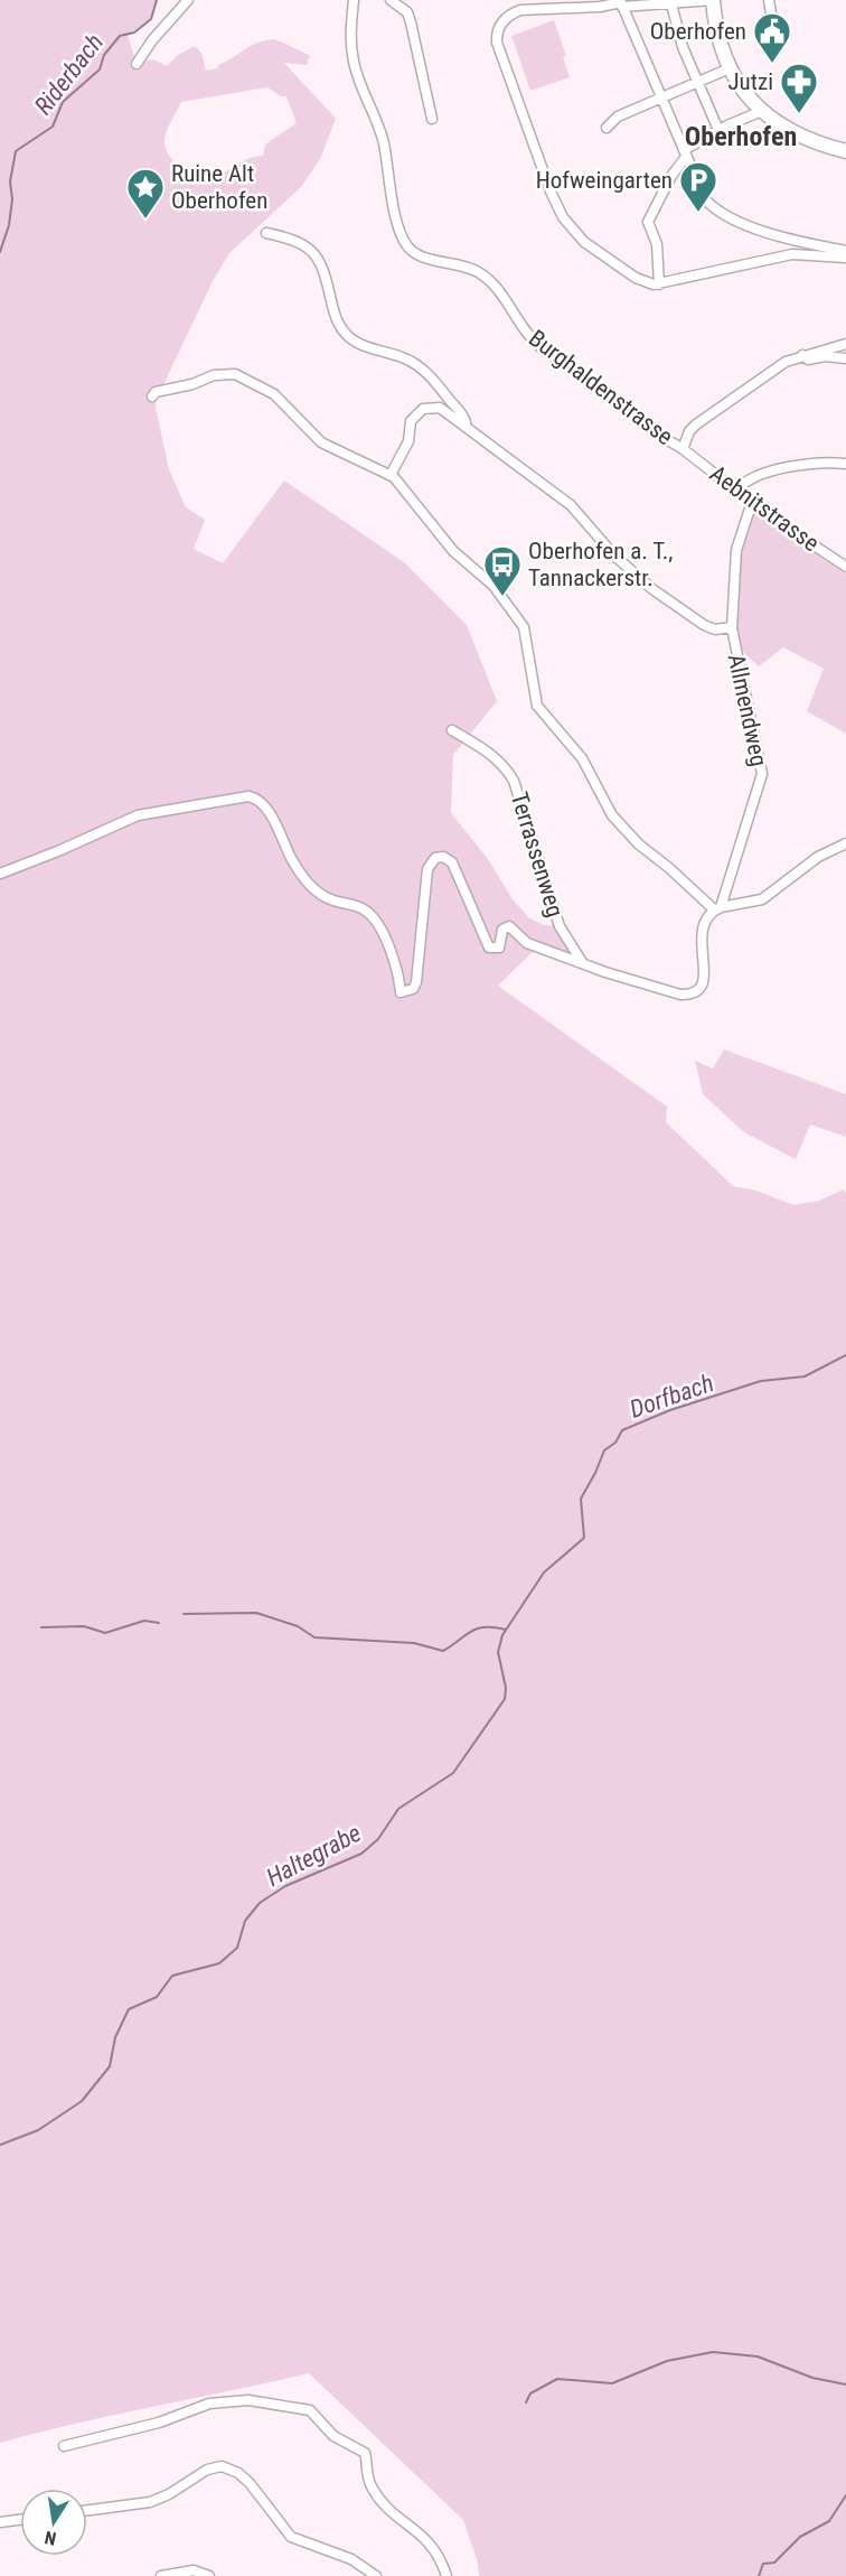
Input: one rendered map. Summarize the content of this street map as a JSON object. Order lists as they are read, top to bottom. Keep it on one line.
{"streets":{"street":["Burghaldenstrasse","Aebnitstrasse","Allmendweg","Terrassenweg"]},"crossings":[["Burghaldenstrasse","Aebnitstrasse"],["Aebnitstrasse","Allmendweg"],["Allmendweg","Terrassenweg"]],"districts":["Oberhofen"],"water":["Riderbach","Dorfbach","Haltegrabe"],"places":{"public building":["Oberhofen"],"pharmacy":["Jutzi"],"parking":["Hofweingarten"],"place":["Ruine Alt Oberhofen"],"bus stop":["Oberhofen a. T., Tannackerstr."]},"north":"bottom"}
